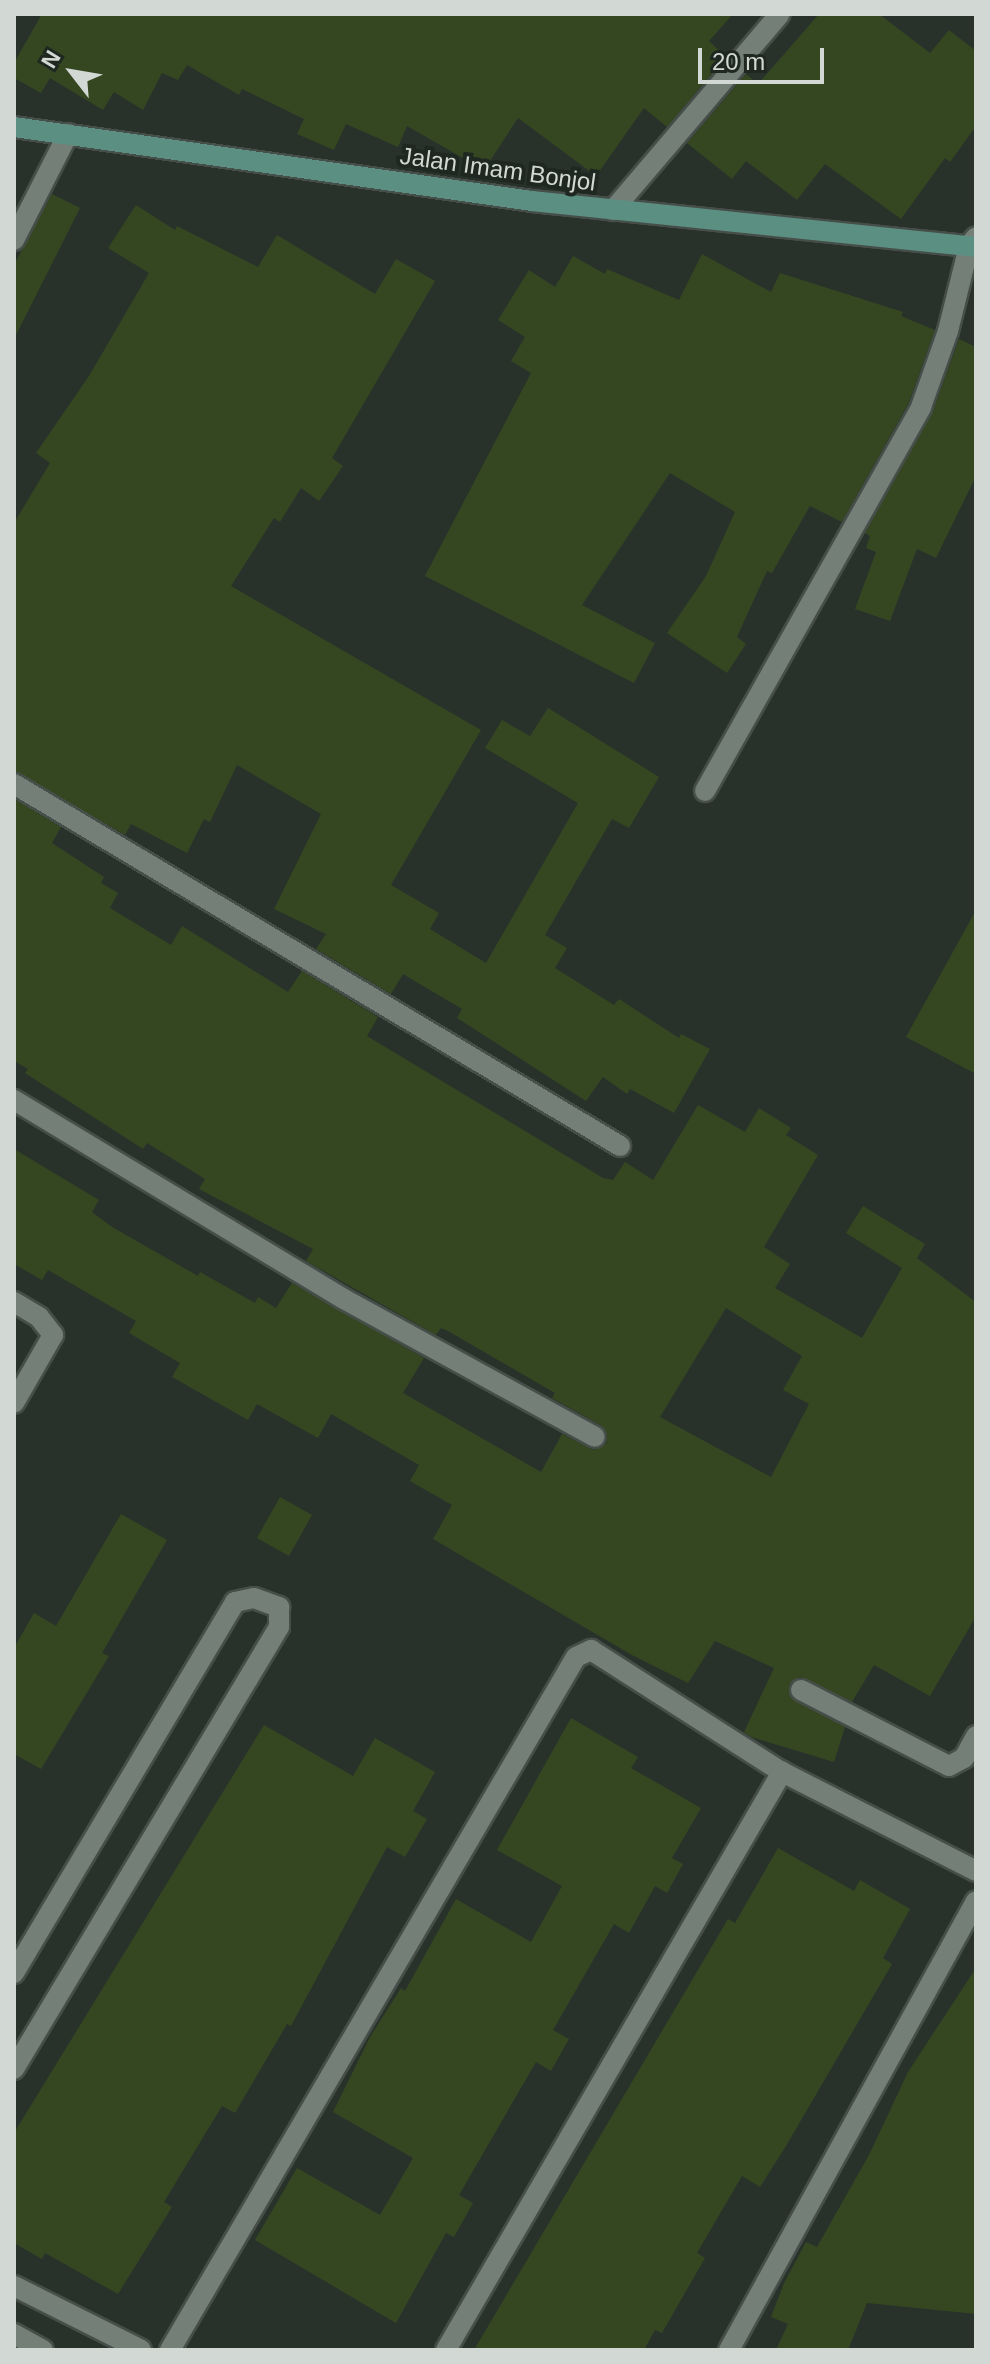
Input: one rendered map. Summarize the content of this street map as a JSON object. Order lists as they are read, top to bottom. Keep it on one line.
{"streets":{"street":["Jalan Imam Bonjol"]},"scale_bar":"20 m","north":"top left"}
